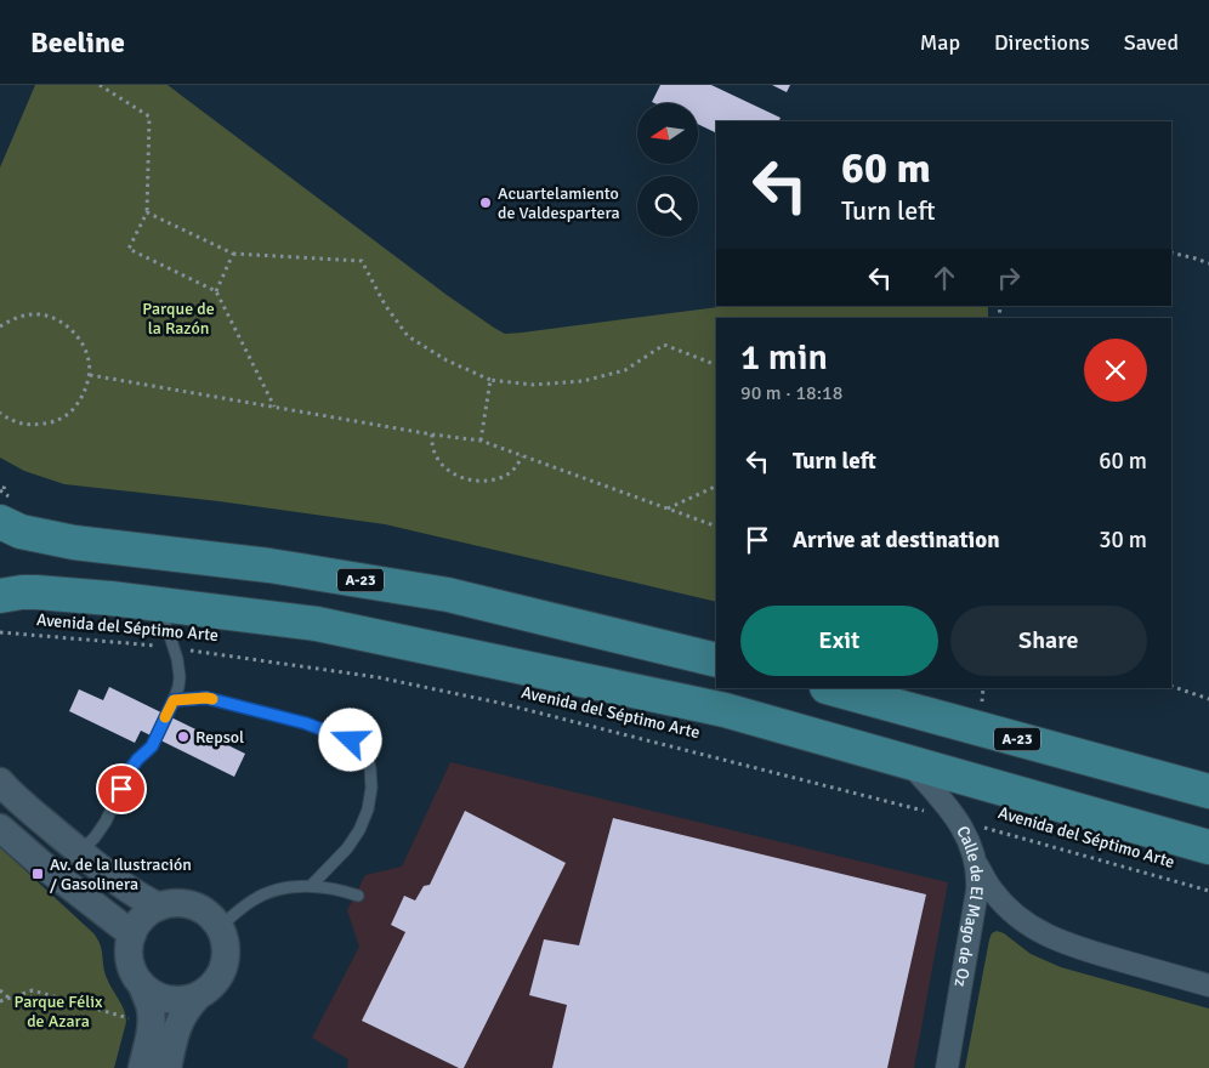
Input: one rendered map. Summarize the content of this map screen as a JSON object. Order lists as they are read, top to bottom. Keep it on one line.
{"streets":{"main road":["A-23","Avenida del Séptimo Arte"],"street":["Calle de El Mago de Oz"]},"crossings":[["Avenida del Séptimo Arte","Calle de El Mago de Oz"]],"parks":["Parque de la Razón","Parque Félix de Azara"],"places":{"other":["Acuartelamiento de Valdespartera","Repsol"],"transit":["Av. de la Ilustración / Gasolinera"]},"north":"left","page":{"header":"Beeline","nav":["Map","Directions","Saved"],"turn":["60 m","Turn left"],"heading":["1 min","90 m · 18:18"],"list":[{"name":"Turn left","value":"60 m"},{"name":"Arrive at destination","value":"30 m"}],"buttons":["Exit","Share"]}}
